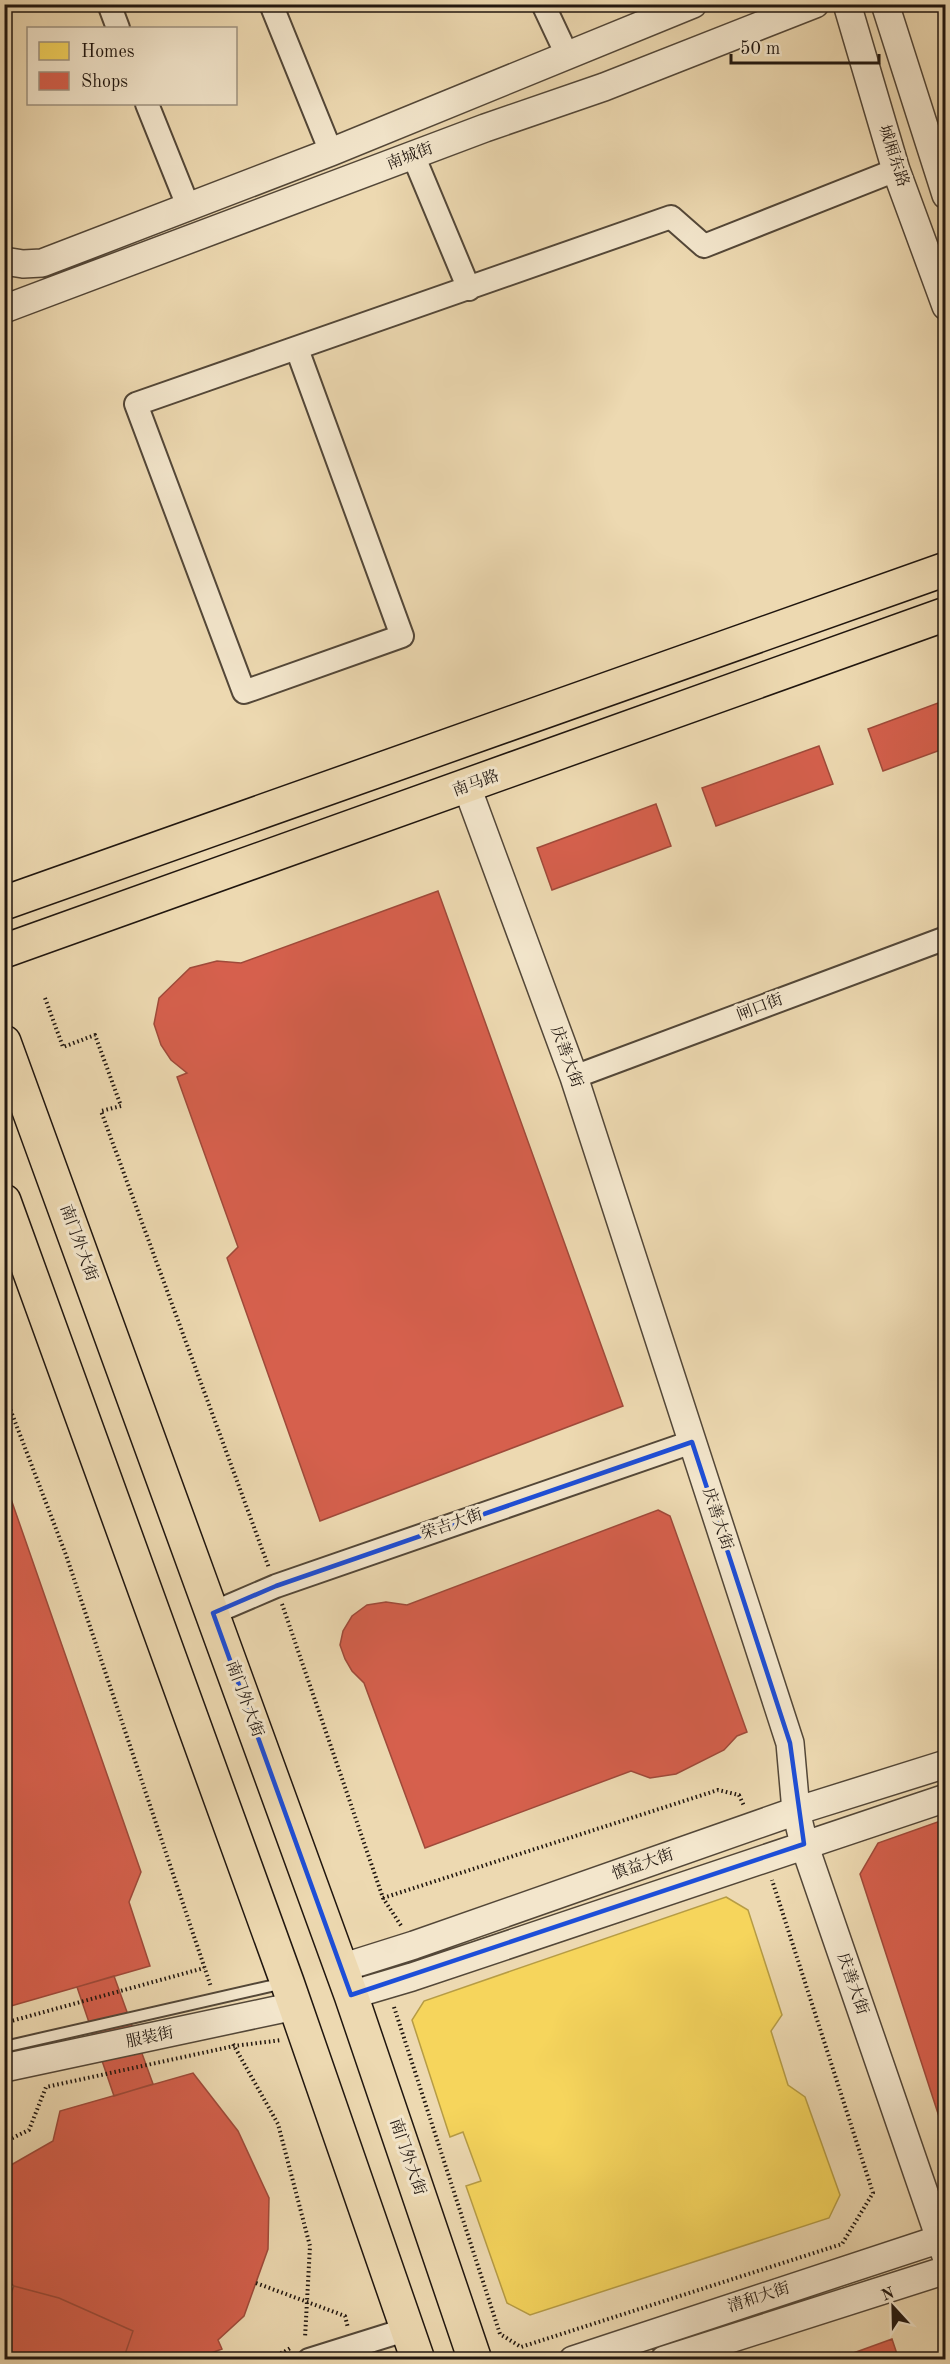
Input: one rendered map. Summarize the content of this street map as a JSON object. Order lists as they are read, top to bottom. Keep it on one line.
{"streets":{"main road":["南马路","南门外大街"],"street":["城厢东路","南城街","闸口街","庆善大街","荣吉大街","慎益大街","服装街","清和大街"]},"crossings":[["南马路","庆善大街"],["闸口街","庆善大街"],["庆善大街","荣吉大街"],["庆善大街","慎益大街"],["庆善大街","清和大街"],["南门外大街","荣吉大街"],["南门外大街","慎益大街"]],"legend":["Homes","Shops"],"scale_bar":"50 m","north":"top"}
